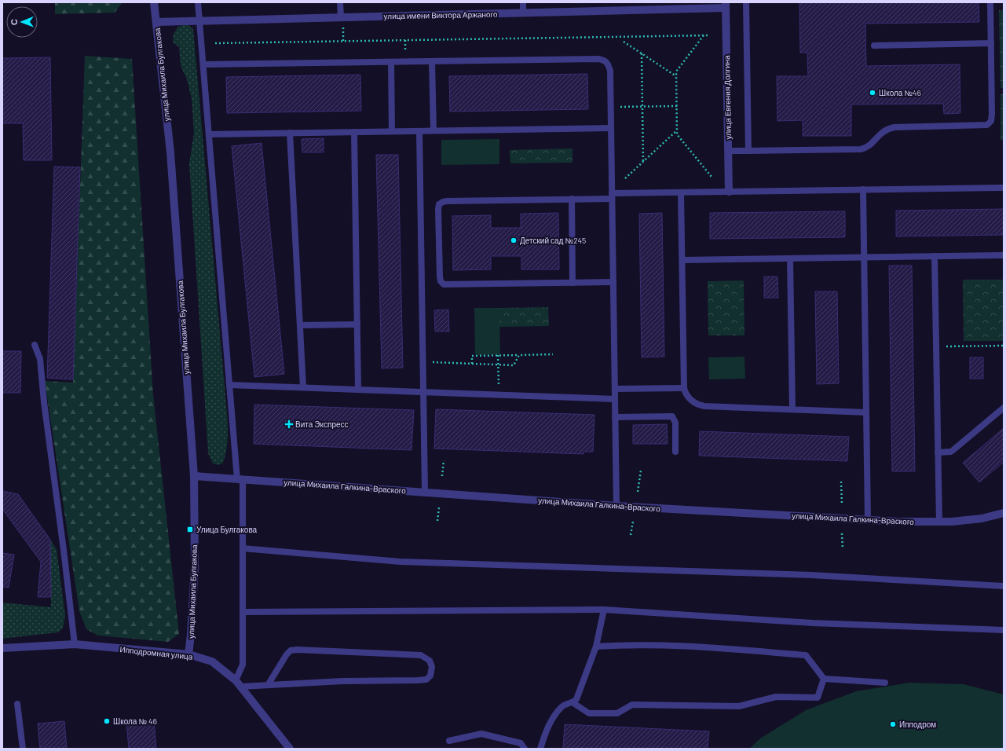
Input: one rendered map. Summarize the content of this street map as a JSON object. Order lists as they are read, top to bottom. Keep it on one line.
{"streets":{"street":["улица имени Виктора Аржаного","улица Михаила Булгакова","улица Евгения Долгина","улица Михаила Галкина-Враского","Ипподромная улица"]},"crossings":[["улица имени Виктора Аржаного","улица Михаила Булгакова"],["улица имени Виктора Аржаного","улица Евгения Долгина"],["улица Михаила Булгакова","улица Михаила Галкина-Враского"],["улица Михаила Булгакова","Ипподромная улица"]],"places":{"other":["Школа №46","Детский сад №245","Школа № 46","Ипподром"],"health":["Вита Экспресс"],"transit":["Улица Булгакова"]},"north":"left"}
